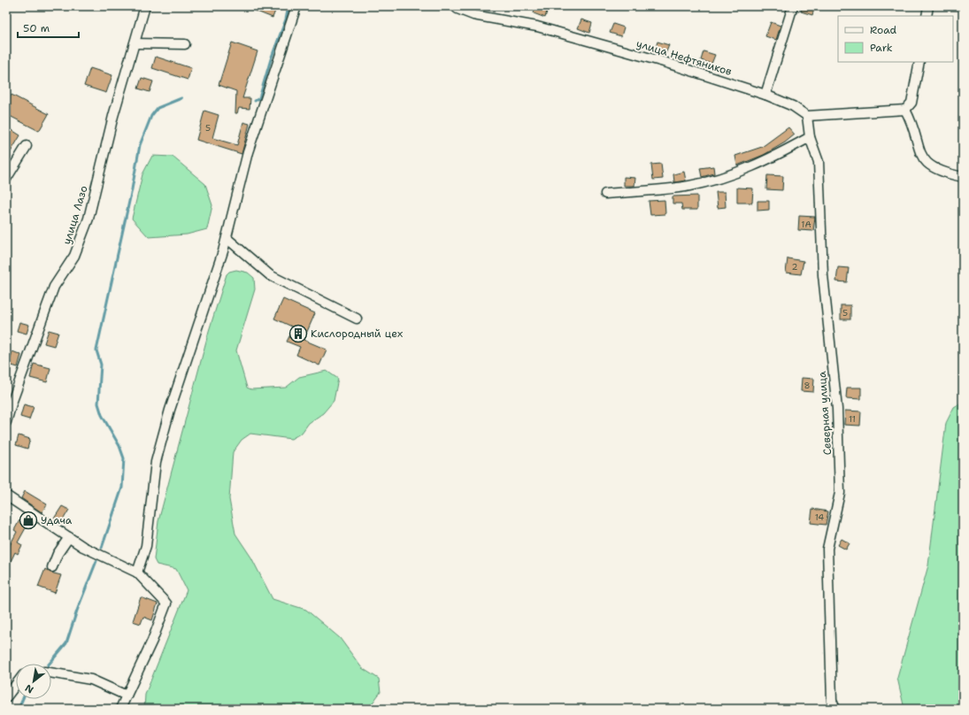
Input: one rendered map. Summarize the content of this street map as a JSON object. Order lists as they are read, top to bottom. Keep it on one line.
{"streets":{"street":["улица Нефтяников","улица Лазо","Северная улица"]},"crossings":[["улица Нефтяников","Северная улица"]],"places":{"building":["Кислородный цех"],"shop":["Удача"]},"house_numbers":["5","1А","2","5","8","11","14"],"legend":["Road","Park"],"scale_bar":"50 m","north":"bottom left"}
